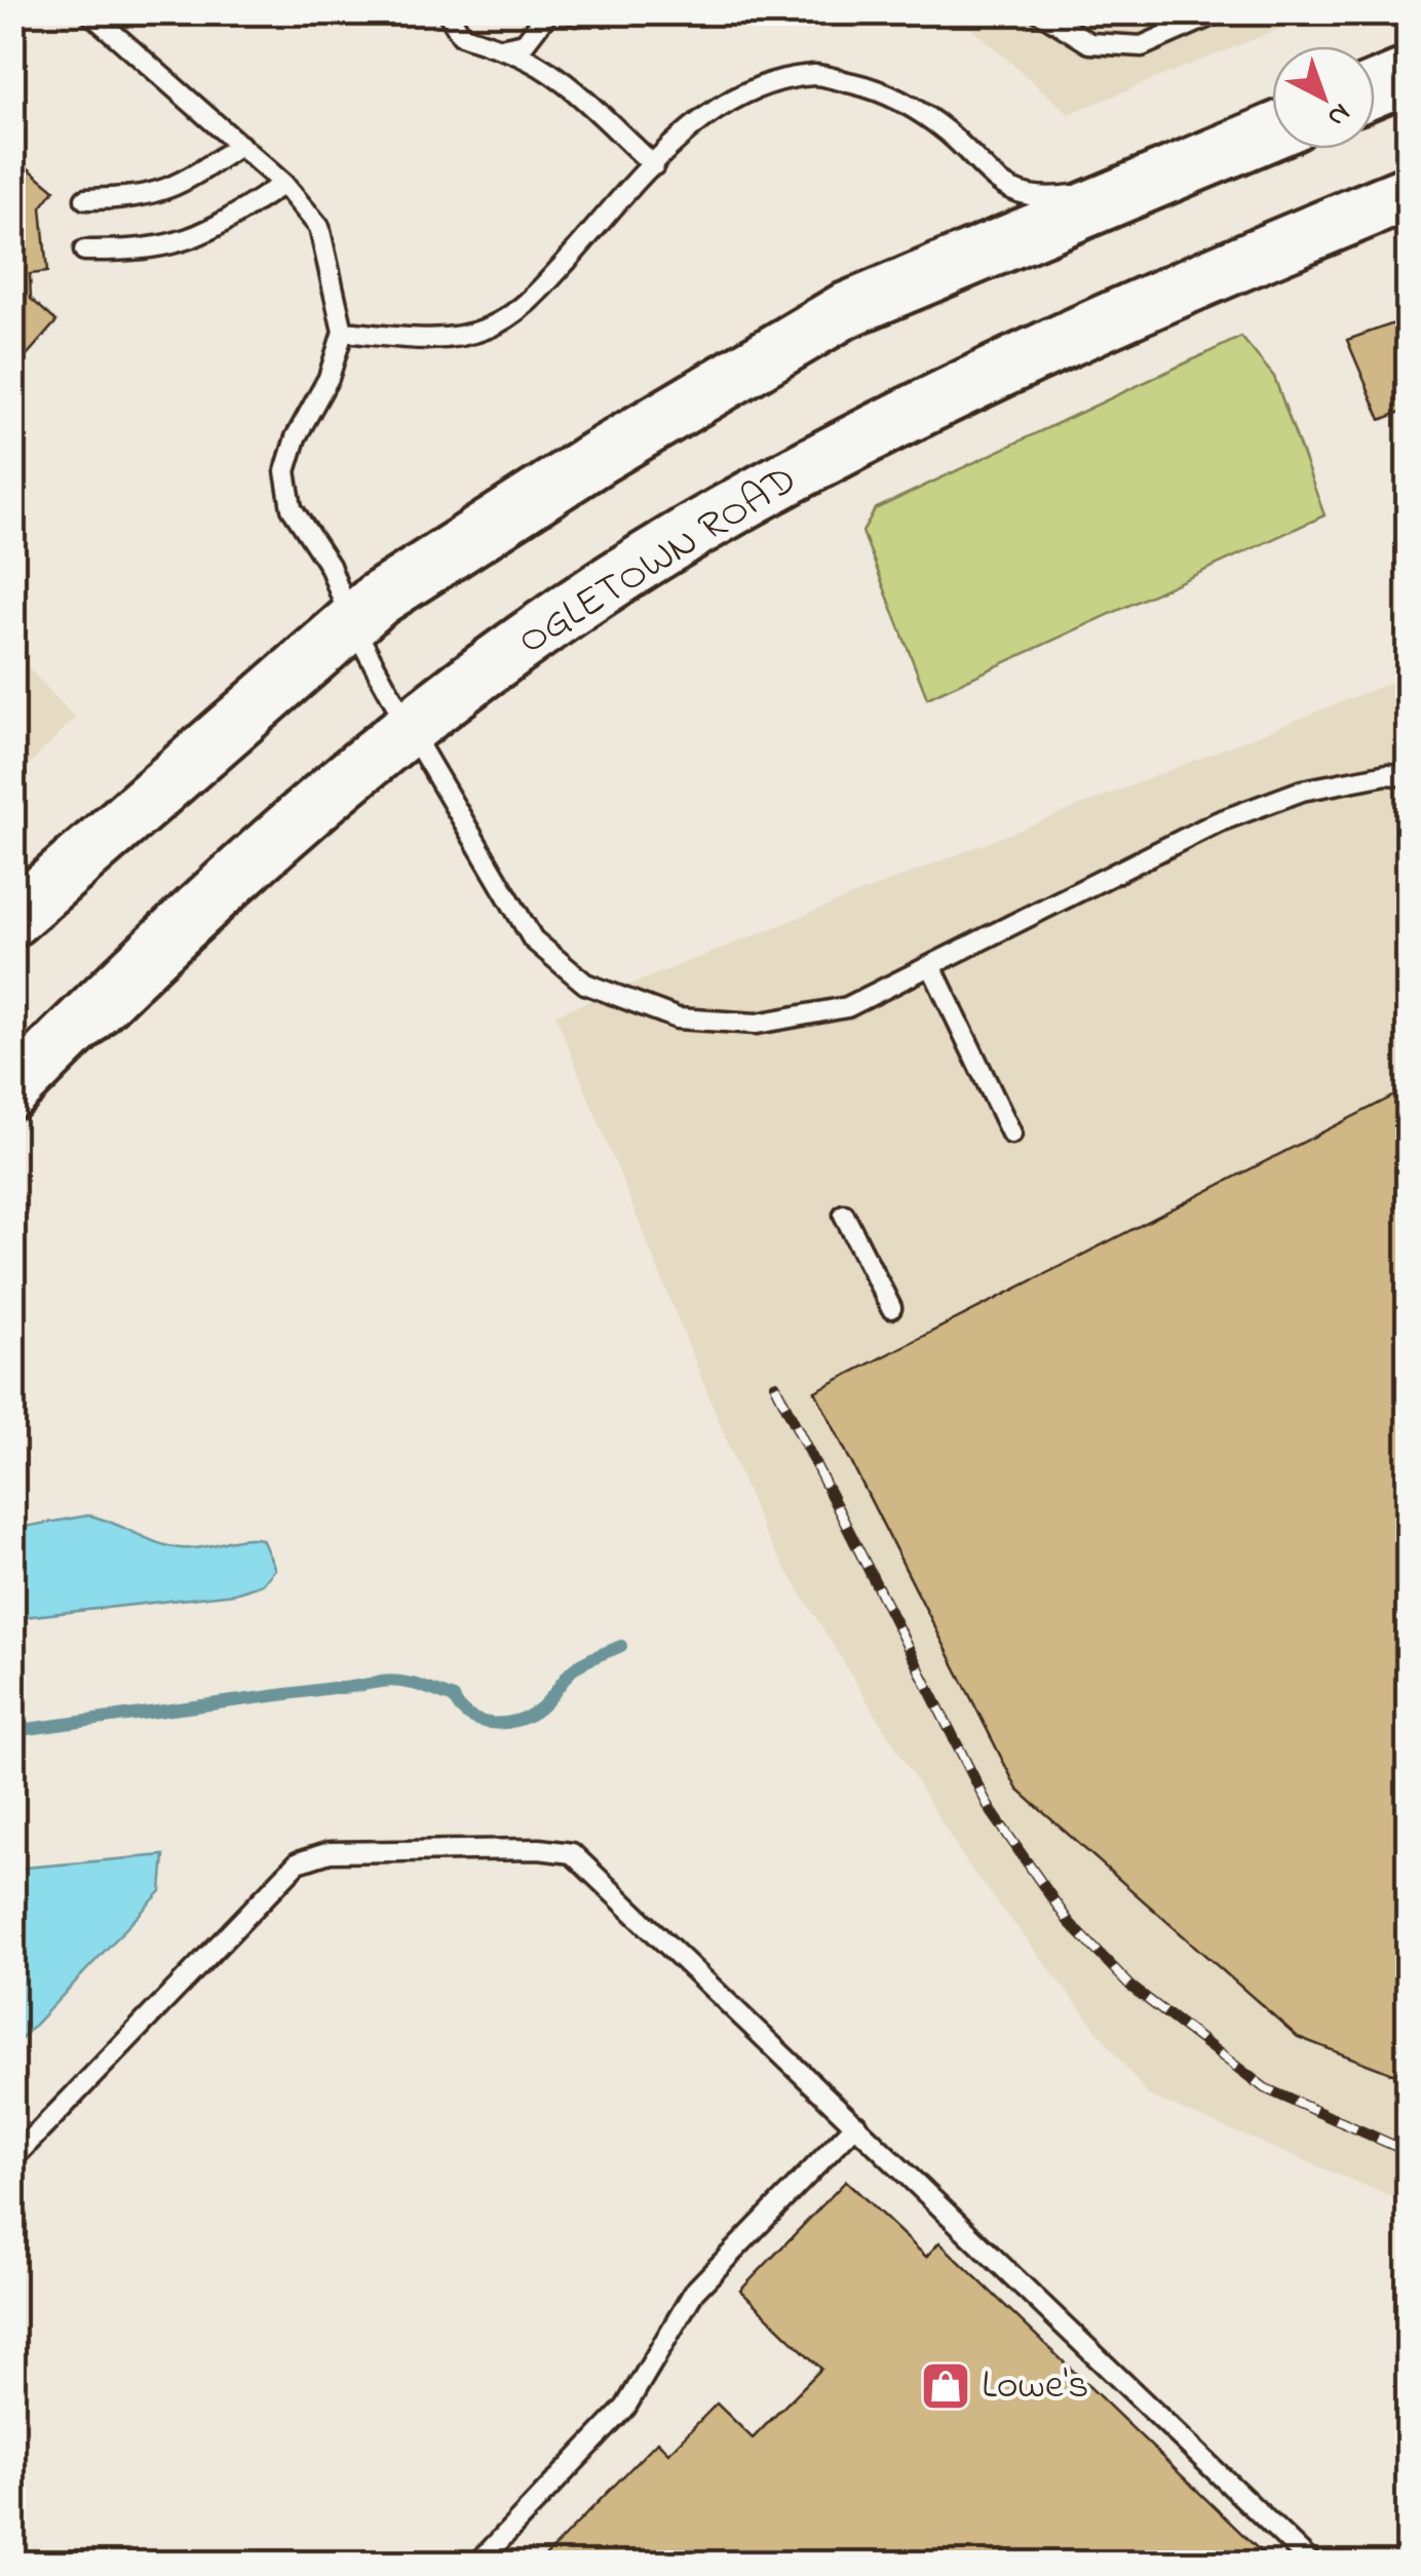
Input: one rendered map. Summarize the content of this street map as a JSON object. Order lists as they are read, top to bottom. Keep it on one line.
{"streets":{"main road":["OGLETOWN ROAD"]},"places":{"shop":["Lowe's"]},"north":"bottom right"}
